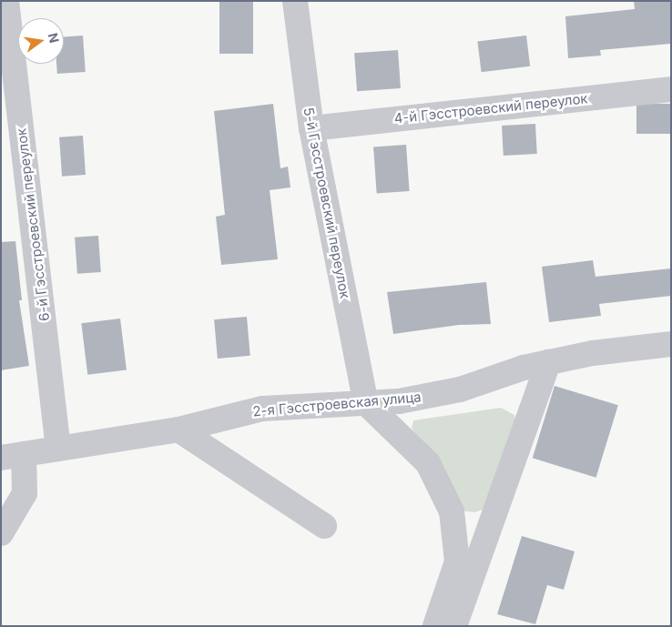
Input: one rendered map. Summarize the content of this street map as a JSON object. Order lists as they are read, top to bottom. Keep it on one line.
{"streets":{"street":["4-й Гэсстроевский переулок","5-й Гэсстроевский переулок","6-й Гэсстроевский переулок","2-я Гэсстроевская улица"]},"crossings":[["4-й Гэсстроевский переулок","5-й Гэсстроевский переулок"],["5-й Гэсстроевский переулок","2-я Гэсстроевская улица"],["6-й Гэсстроевский переулок","2-я Гэсстроевская улица"]],"north":"right"}
